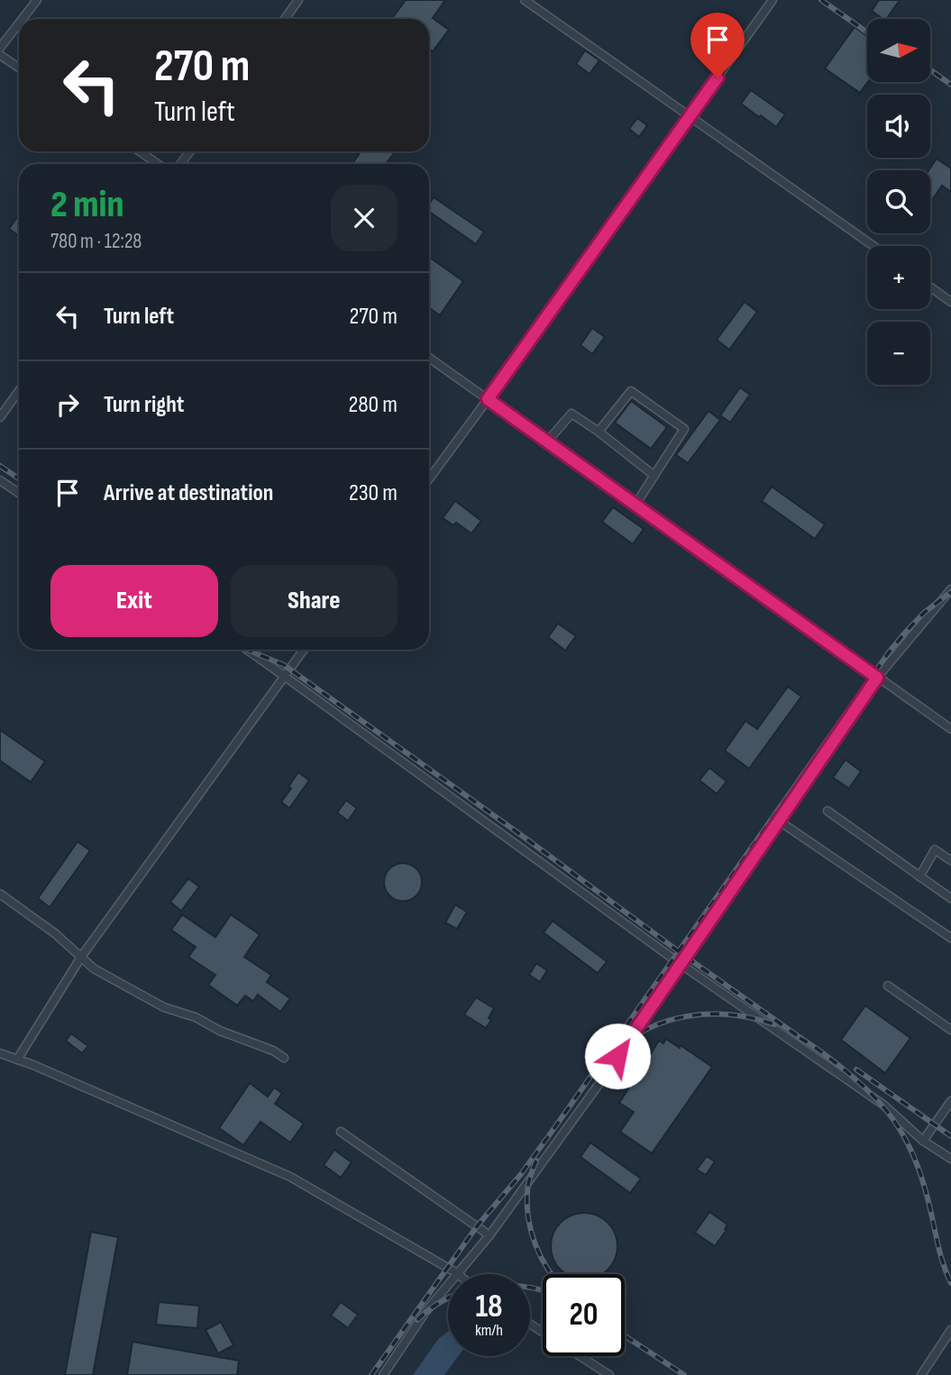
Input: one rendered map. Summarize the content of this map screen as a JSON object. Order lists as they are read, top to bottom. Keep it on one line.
{"north":"right","page":{"map_buttons":["+","−"],"turn":["270 m","Turn left"],"heading":["2 min","780 m · 12:28"],"list":[{"name":"Turn left","value":"270 m"},{"name":"Turn right","value":"280 m"},{"name":"Arrive at destination","value":"230 m"}],"buttons":["Exit","Share"],"speed":"18 km/h","limit":"20"}}
